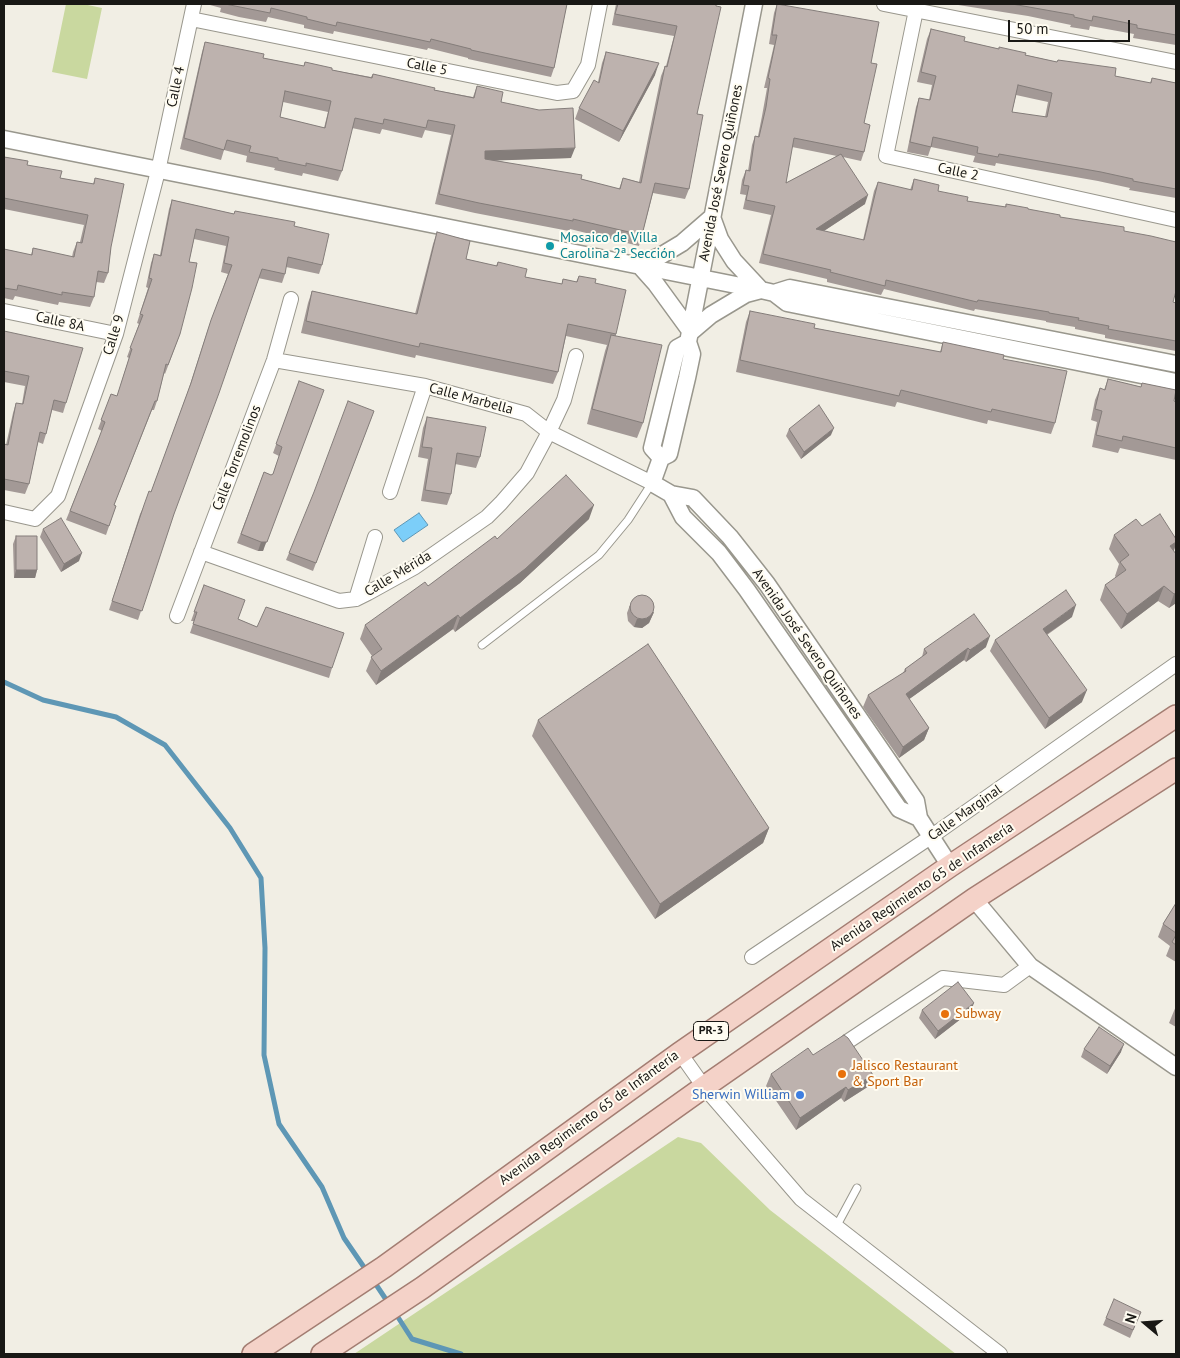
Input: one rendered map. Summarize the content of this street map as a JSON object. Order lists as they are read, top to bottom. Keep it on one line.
{"streets":{"main road":["Avenida Regimiento 65 de Infantería","PR-3"],"street":["Calle 5","Calle 4","Calle 2","Avenida José Severo Quiñones","Calle 8A","Calle 9","Calle Marbella","Calle Torremolinos","Calle Mérida","Calle Marginal"]},"crossings":[["Calle 5","Calle 4"],["Calle 4","Calle 9"],["Avenida José Severo Quiñones","Calle Marbella"],["Avenida José Severo Quiñones","Calle Marginal"],["Avenida José Severo Quiñones","Avenida Regimiento 65 de Infantería"],["Calle 8A","Calle 9"],["Calle Marbella","Calle Torremolinos"],["Calle Marbella","Calle Mérida"],["Calle Torremolinos","Calle Mérida"]],"places":["Mosaico de Villa Carolina 2ª Sección","Subway","Jalisco Restaurant & Sport Bar","Sherwin William"],"scale_bar":"50 m","north":"left"}
